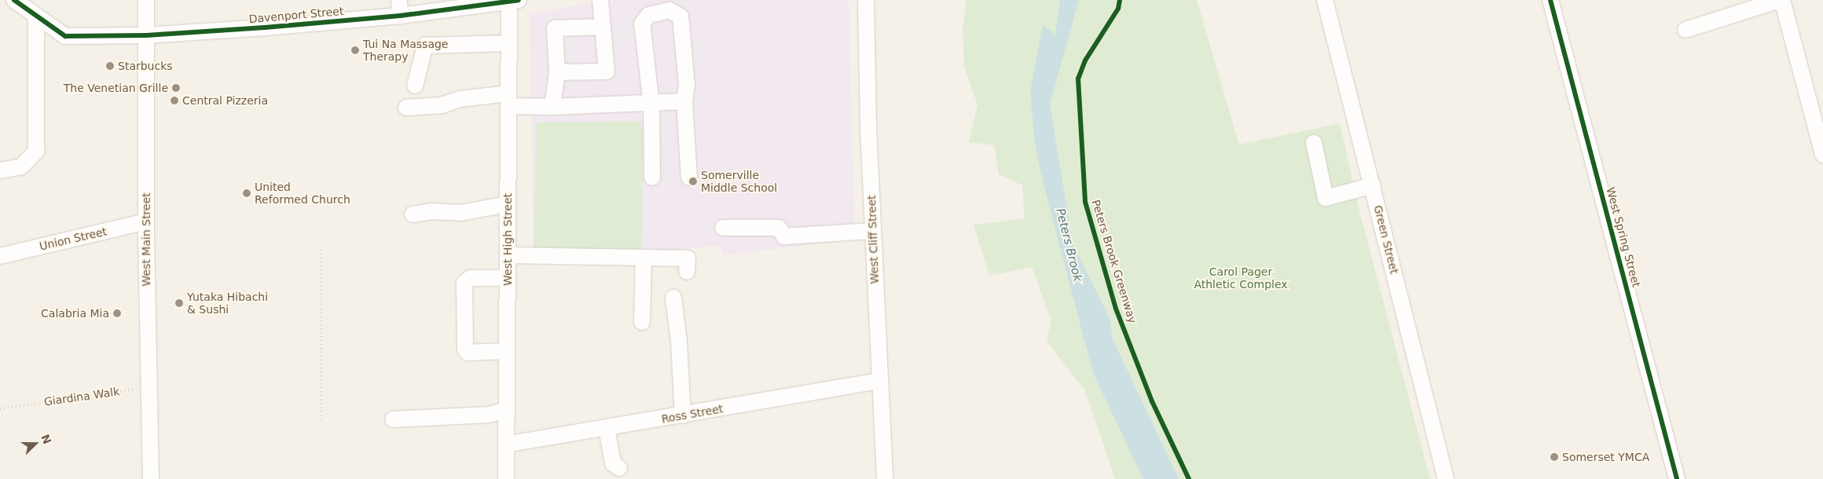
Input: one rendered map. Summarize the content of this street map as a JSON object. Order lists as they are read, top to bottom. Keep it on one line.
{"streets":{"street":["Davenport Street","West Spring Street","Union Street","West Main Street","West High Street","West Cliff Street","Green Street","Ross Street"],"path":["Giardina Walk"],"cycle path":["Peters Brook Greenway"]},"crossings":[["Davenport Street","West Main Street"],["Davenport Street","West High Street"],["Union Street","West Main Street"],["West Main Street","Giardina Walk"],["West High Street","Ross Street"],["West Cliff Street","Ross Street"]],"water":["Peters Brook"],"parks":["Carol Pager Athletic Complex"],"places":["Tui Na Massage Therapy","Starbucks","The Venetian Grille","Central Pizzeria","Somerville Middle School","United Reformed Church","Yutaka Hibachi & Sushi","Calabria Mia","Somerset YMCA"],"north":"right"}
